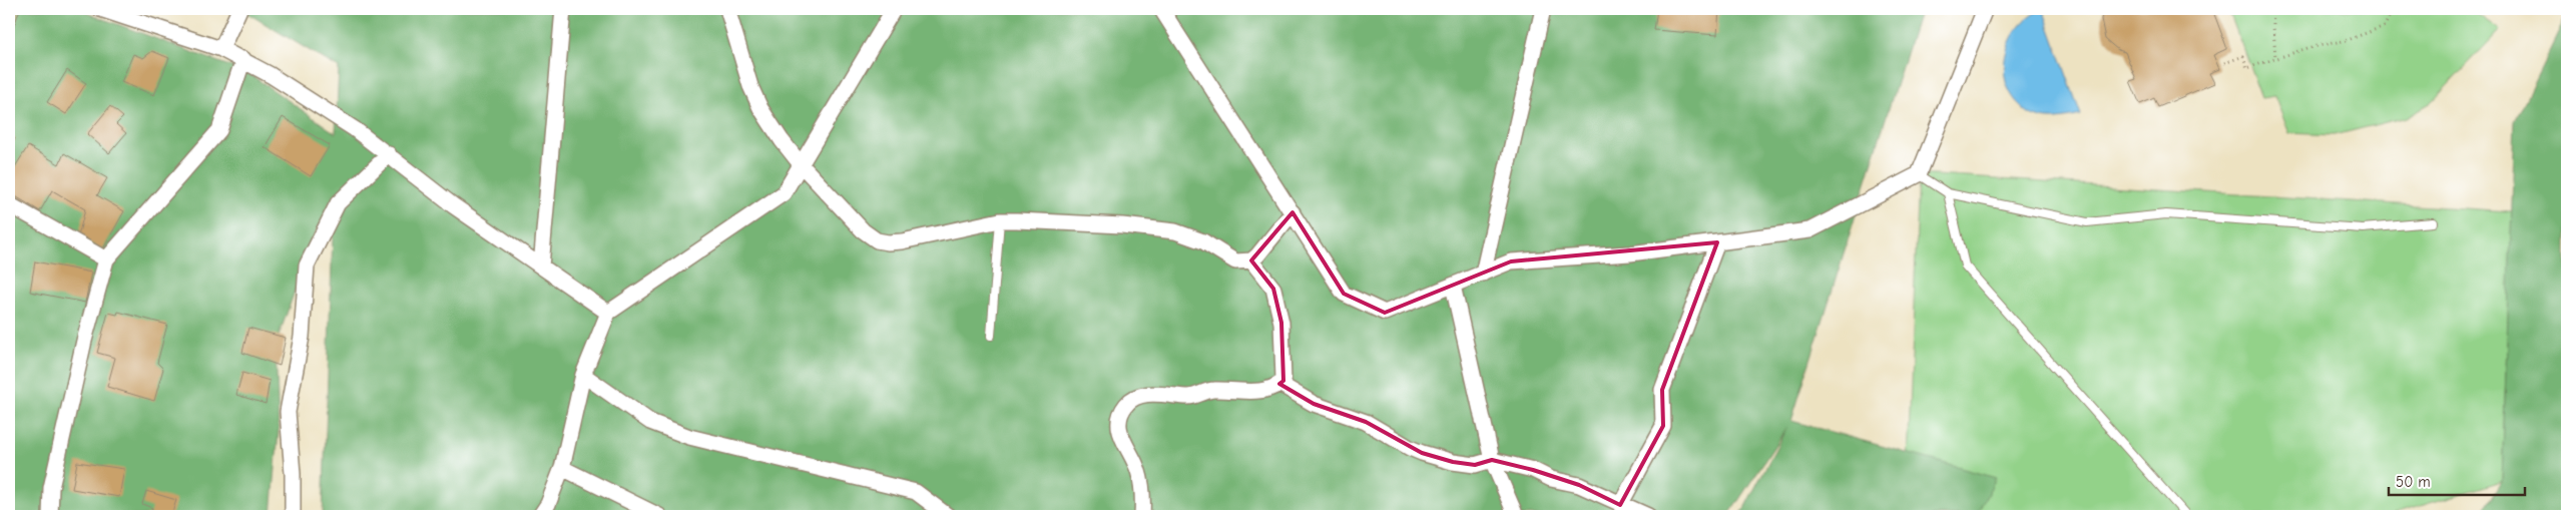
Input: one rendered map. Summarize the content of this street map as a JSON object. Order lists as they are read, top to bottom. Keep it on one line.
{"scale_bar":"50 m"}
